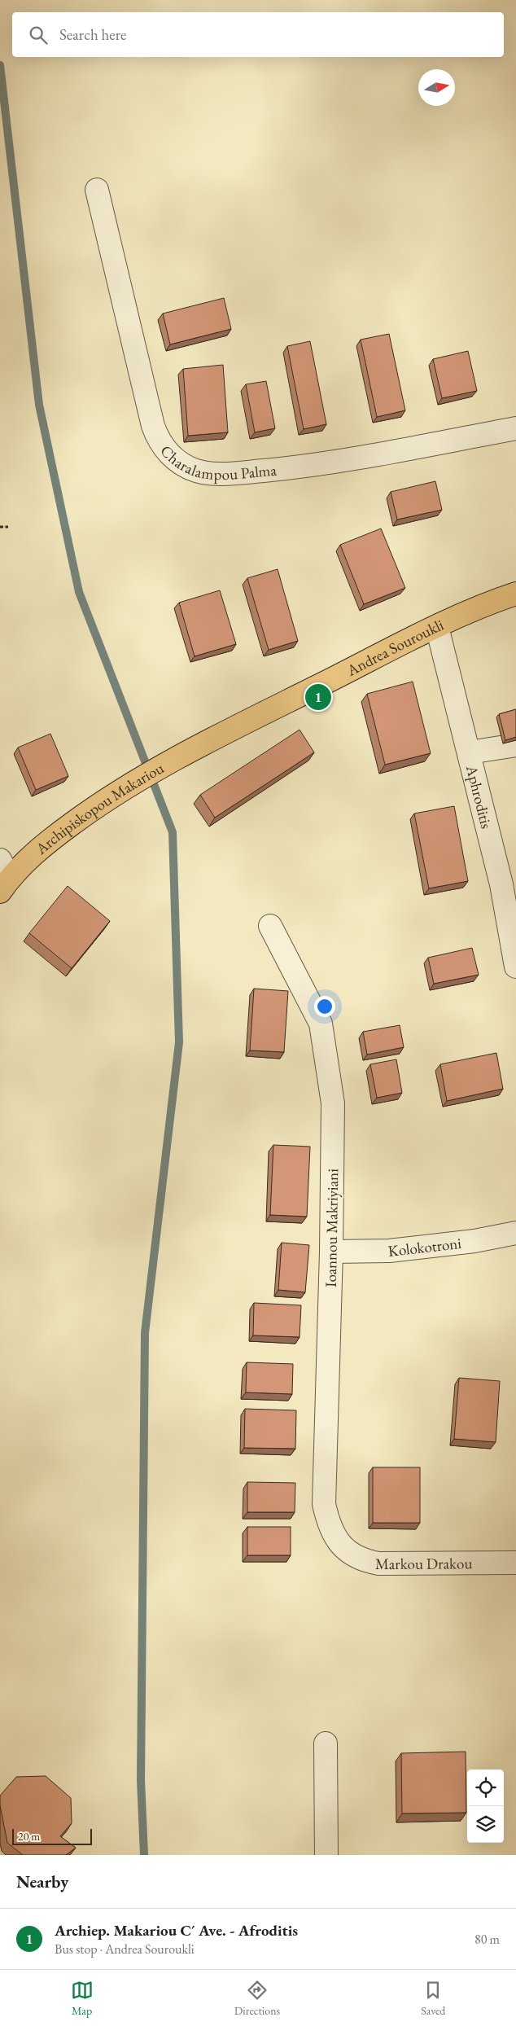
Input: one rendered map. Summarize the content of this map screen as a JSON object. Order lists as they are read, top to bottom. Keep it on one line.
{"streets":{"main road":["Andrea Souroukli","Archipiskopou Makariou"],"street":["Charalampou Palma","Aphroditis","Ioannou Makriyiani","Kolokotroni","Markou Drakou"]},"crossings":[["Andrea Souroukli","Aphroditis"],["Andrea Souroukli","Archipiskopou Makariou"],["Ioannou Makriyiani","Kolokotroni"],["Ioannou Makriyiani","Markou Drakou"]],"scale_bar":"20 m","north":"right","page":{"search":"Search here","pins":"1","scale":"20 m","heading":"Nearby","list":[{"mark":"1","name":"Archiep. Makariou C´ Ave. - Afroditis","note":"Bus stop · Andrea Souroukli","value":"80 m"}],"nav":["Map","Directions","Saved"]}}
